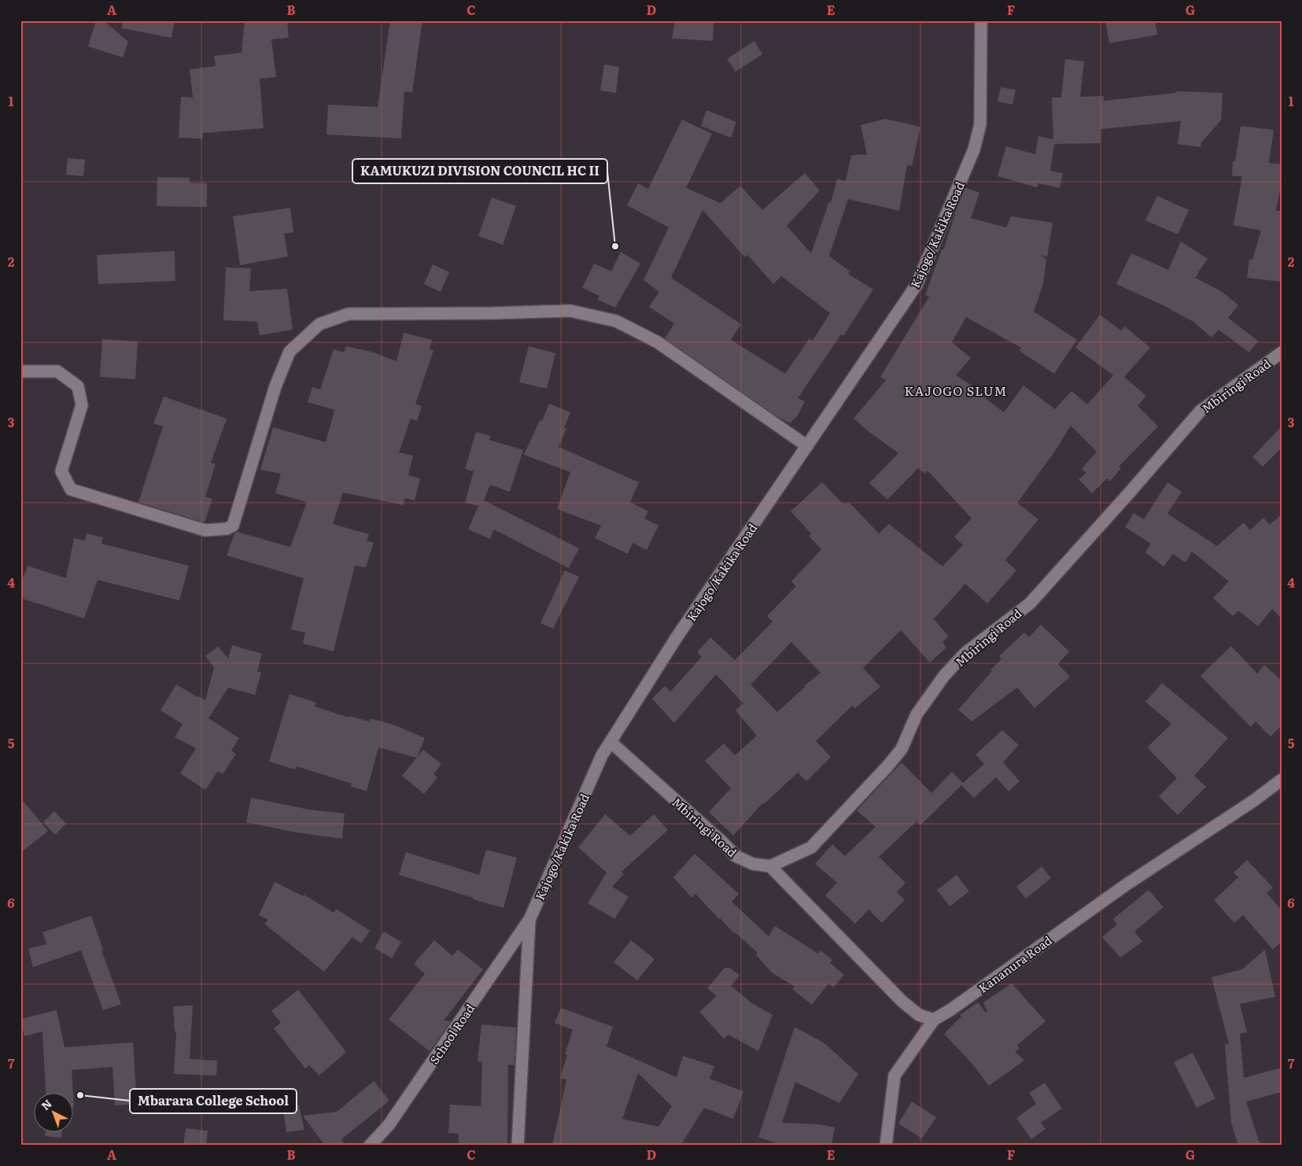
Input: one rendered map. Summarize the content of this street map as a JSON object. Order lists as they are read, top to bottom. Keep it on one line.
{"streets":{"street":["Kajogo/Kakika Road","Mbiringi Road","Kananura Road","School Road"]},"crossings":[["Kajogo/Kakika Road","Mbiringi Road"],["Kajogo/Kakika Road","School Road"]],"districts":["KAJOGO SLUM"],"places":["KAMUKUZI DIVISION COUNCIL HC II","Mbarara College School"],"north":"top left","grid":{"columns":["A","B","C","D","E","F","G"],"rows":["1","2","3","4","5","6","7"]}}
